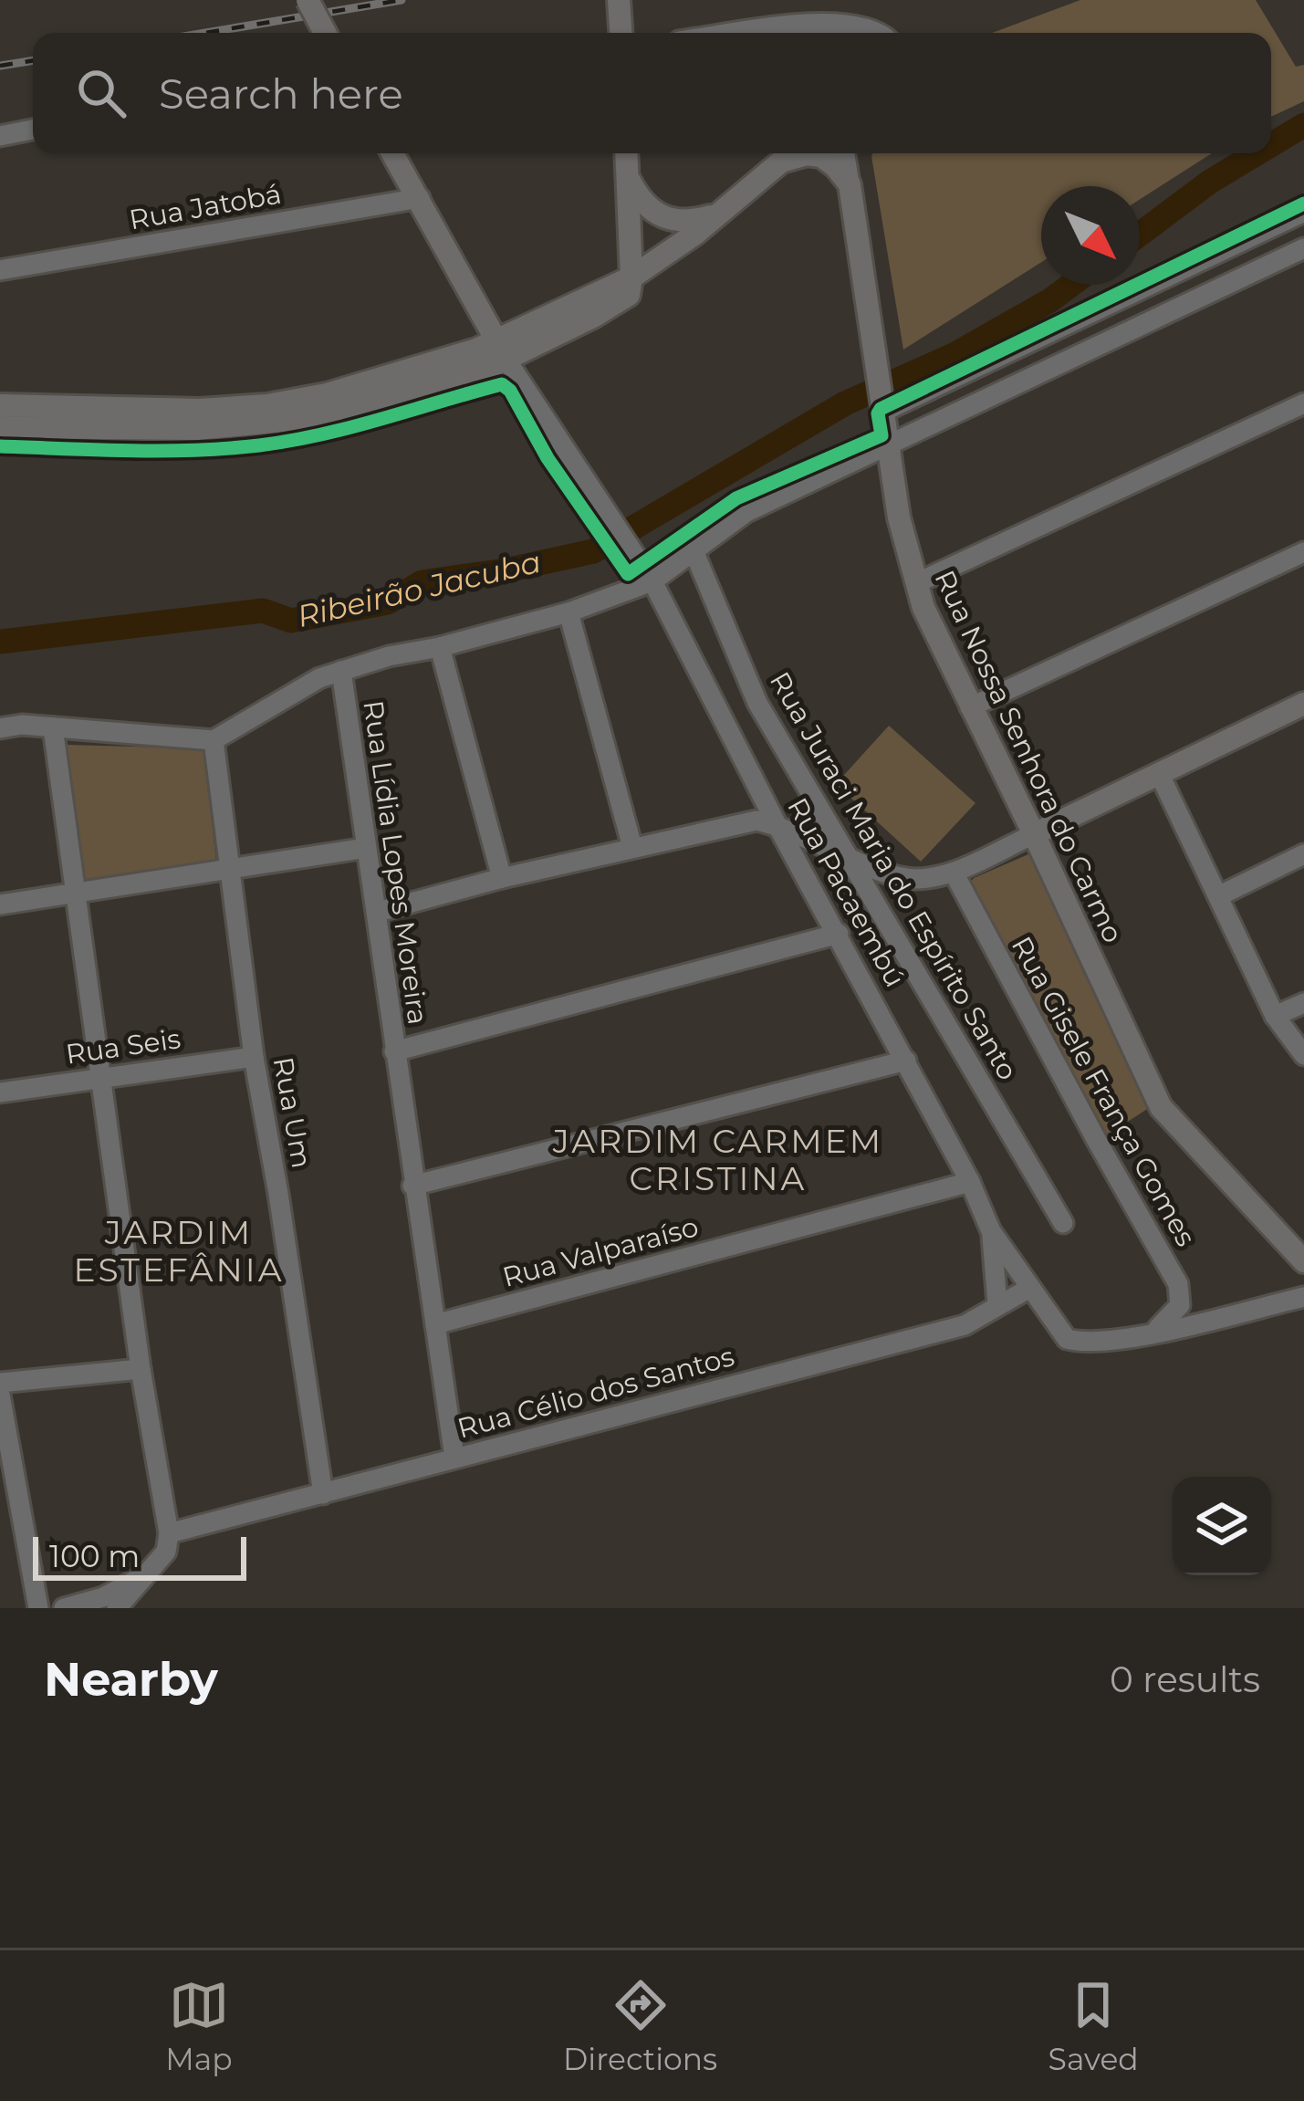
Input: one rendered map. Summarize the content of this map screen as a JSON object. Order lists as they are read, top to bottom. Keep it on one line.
{"streets":{"main road":["Rua Nossa Senhora do Carmo"],"street":["Rua Jatobá","Rua Lídia Lopes Moreira","Rua Juraci Maria do Espírito Santo","Rua Pacaembú","Rua Seis","Rua Gisele França Gomes","Rua Um","Rua Valparaíso","Rua Célio dos Santos"]},"crossings":[["Rua Nossa Senhora do Carmo","Rua Lídia Lopes Moreira"],["Rua Lídia Lopes Moreira","Rua Juraci Maria do Espírito Santo"],["Rua Lídia Lopes Moreira","Rua Pacaembú"],["Rua Lídia Lopes Moreira","Rua Valparaíso"],["Rua Lídia Lopes Moreira","Rua Célio dos Santos"],["Rua Pacaembú","Rua Gisele França Gomes"],["Rua Pacaembú","Rua Valparaíso"],["Rua Pacaembú","Rua Célio dos Santos"],["Rua Seis","Rua Um"],["Rua Um","Rua Célio dos Santos"]],"districts":["JARDIM CARMEM CRISTINA","JARDIM ESTEFÂNIA"],"water":["Ribeirão Jacuba"],"scale_bar":"100 m","north":"bottom right","page":{"search":"Search here","scale":"100 m","heading":["Nearby","0 results"],"nav":["Map","Directions","Saved"]}}
